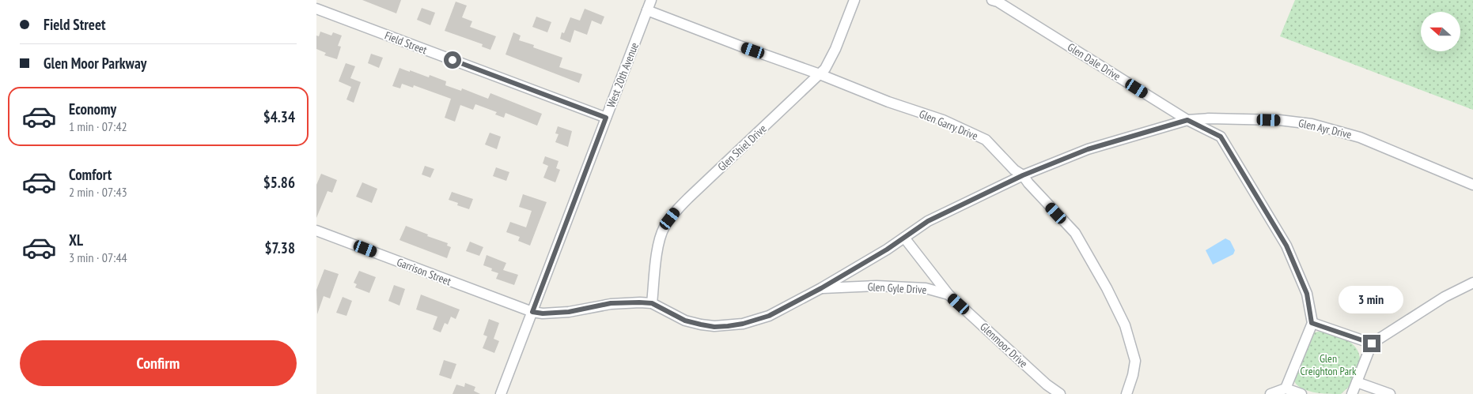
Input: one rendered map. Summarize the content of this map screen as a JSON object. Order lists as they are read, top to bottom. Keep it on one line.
{"streets":{"street":["Field Street","Glen Dale Drive","West 20th Avenue","Glen Garry Drive","Glen Ayr Drive","Glen Shiel Drive","Garrison Street","Glen Gyle Drive","Glenmoor Drive"]},"crossings":[["Field Street","West 20th Avenue"],["Glen Dale Drive","Glen Ayr Drive"],["West 20th Avenue","Glen Garry Drive"],["West 20th Avenue","Glen Ayr Drive"],["West 20th Avenue","Garrison Street"],["Glen Garry Drive","Glen Ayr Drive"],["Glen Garry Drive","Glen Shiel Drive"],["Glen Ayr Drive","Glen Shiel Drive"],["Glen Ayr Drive","Garrison Street"],["Glen Ayr Drive","Glen Gyle Drive"],["Glen Gyle Drive","Glenmoor Drive"]],"parks":["Glen Creighton Park"],"north":"left","page":{"banner":["Field Street","Glen Moor Parkway"],"list":[{"name":"Economy","note":"1 min · 07:42","value":"$4.34"},{"name":"Comfort","note":"2 min · 07:43","value":"$5.86"},{"name":"XL","note":"3 min · 07:44","value":"$7.38"}],"bubble":"3 min","buttons":"Confirm"}}
